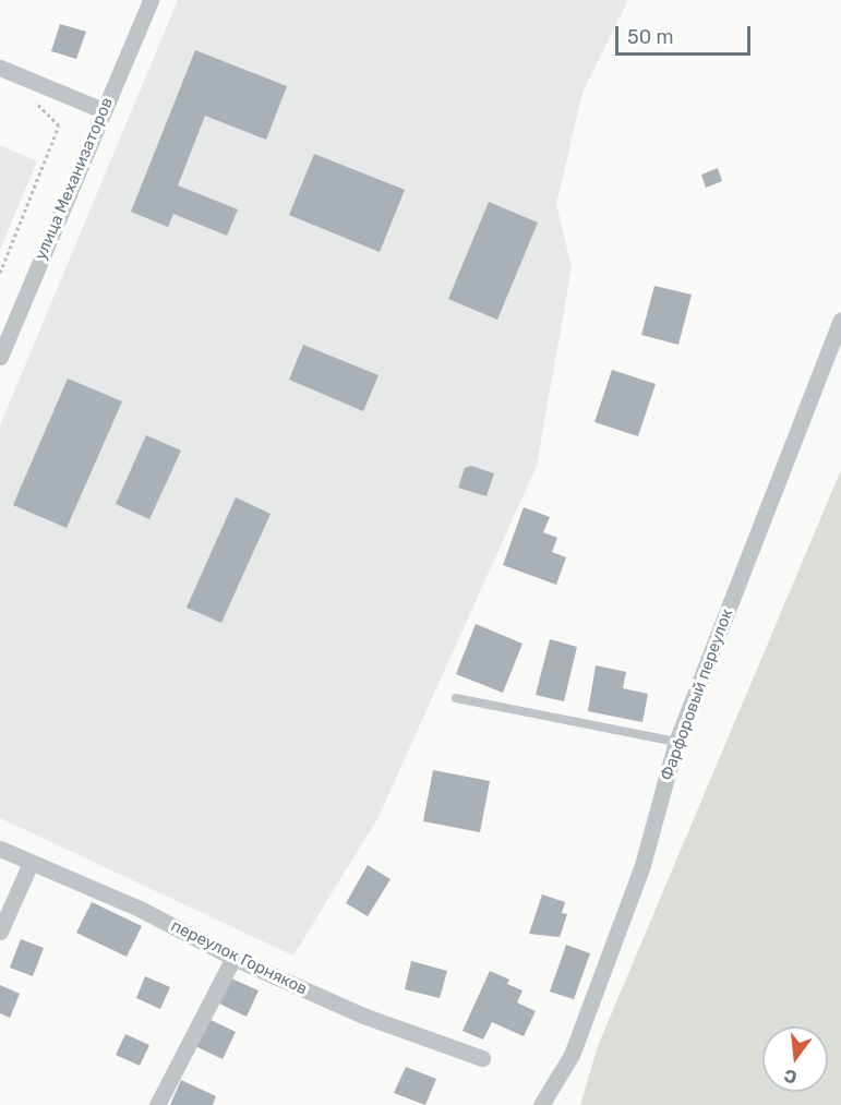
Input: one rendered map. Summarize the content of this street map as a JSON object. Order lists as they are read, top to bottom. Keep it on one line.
{"streets":{"street":["улица Механизаторов","Фарфоровый переулок","переулок Горняков"]},"scale_bar":"50 m","north":"bottom"}
